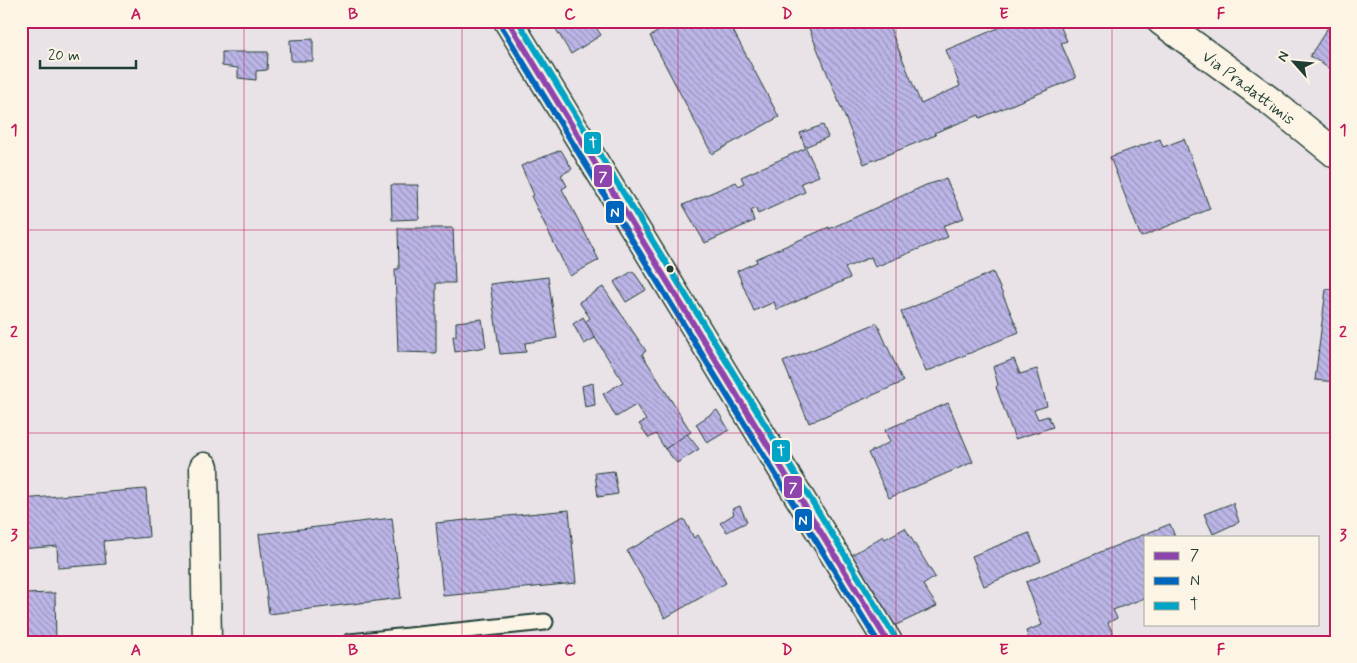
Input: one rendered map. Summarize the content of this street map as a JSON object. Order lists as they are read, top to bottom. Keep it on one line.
{"streets":{"street":["Via Pradattimis"]},"lines":["transit line 7","transit line T","transit line N"],"legend":["7","N","T"],"scale_bar":"20 m","north":"top left","grid":{"columns":["A","B","C","D","E","F"],"rows":["1","2","3"]}}
